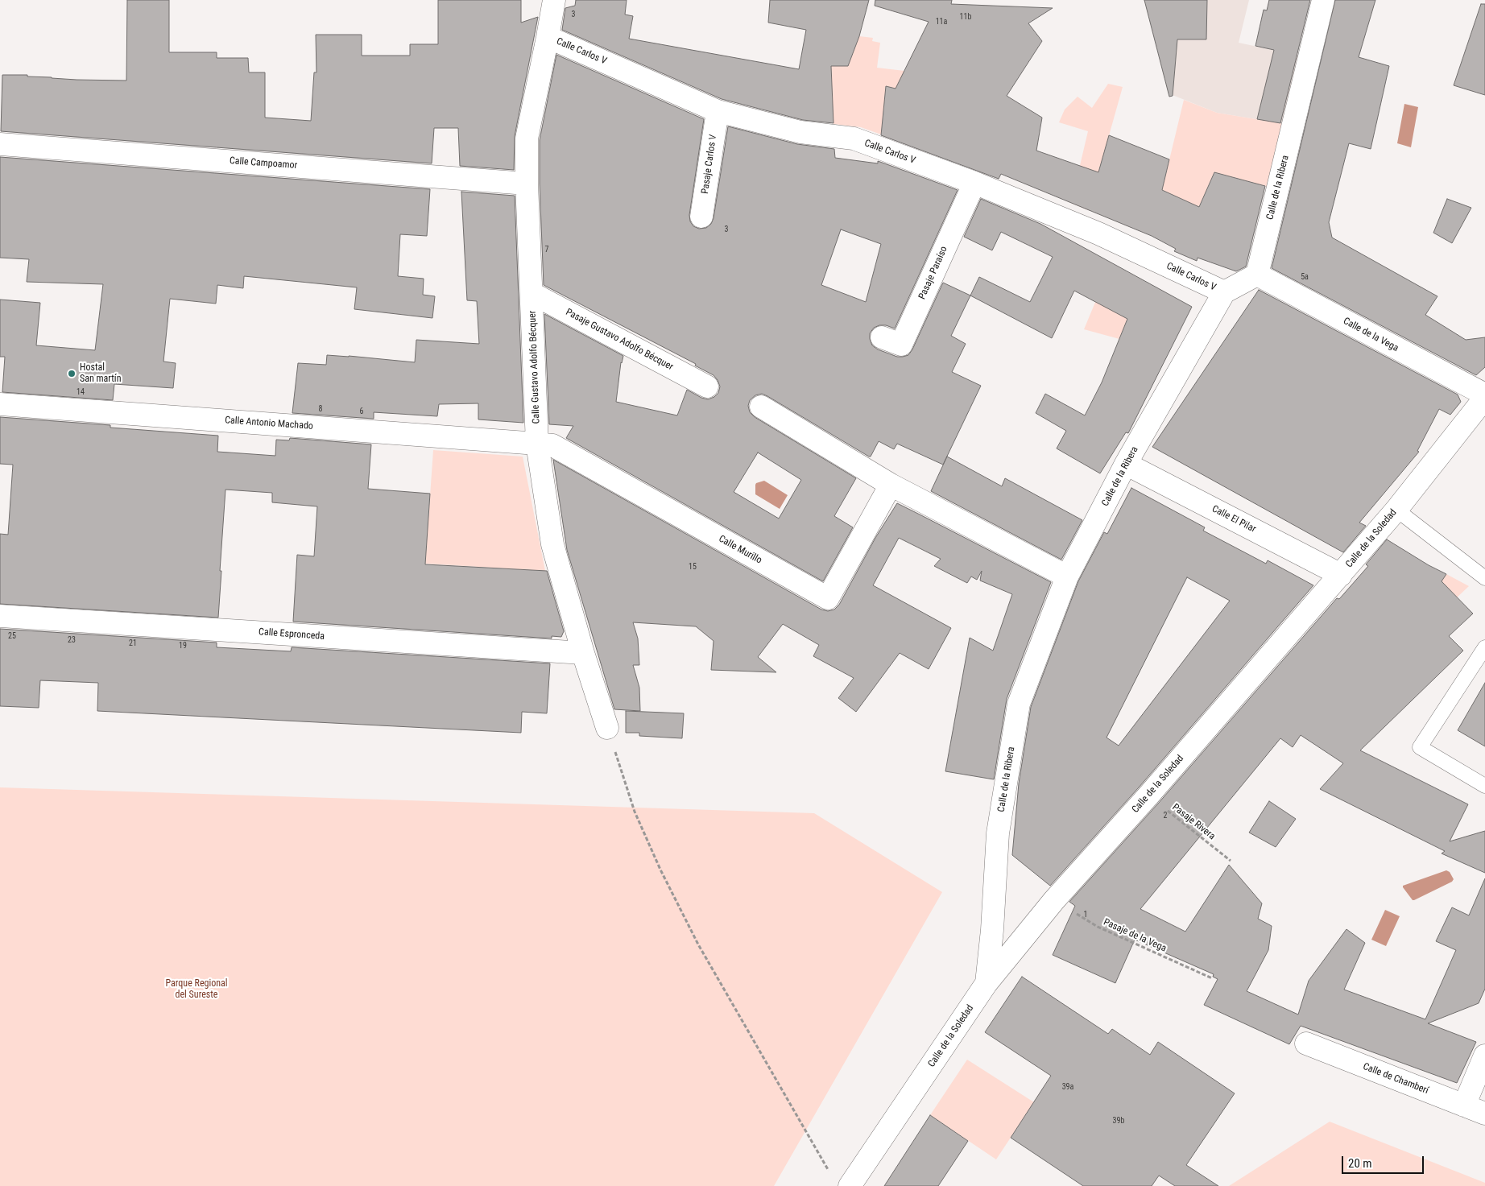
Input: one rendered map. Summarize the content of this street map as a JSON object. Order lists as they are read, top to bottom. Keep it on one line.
{"streets":{"street":["Calle Carlos V","Calle Campoamor","Pasaje Carlos V","Calle de la Ribera","Pasaje Paraíso","Calle de la Vega","Pasaje Gustavo Adolfo Bécquer","Calle Gustavo Adolfo Bécquer","Calle Antonio Machado","Calle El Pilar","Calle de la Soledad","Calle Murillo","Calle Espronceda","Calle de Chamberí"],"path":["Pasaje Rivera","Pasaje de la Vega"]},"crossings":[["Calle Carlos V","Pasaje Carlos V"],["Calle Carlos V","Calle de la Ribera"],["Calle Carlos V","Pasaje Paraíso"],["Calle Carlos V","Calle Gustavo Adolfo Bécquer"],["Calle Campoamor","Calle Gustavo Adolfo Bécquer"],["Calle de la Ribera","Calle de la Vega"],["Calle de la Ribera","Calle El Pilar"],["Calle de la Ribera","Calle de la Soledad"],["Calle de la Vega","Calle de la Soledad"],["Pasaje Gustavo Adolfo Bécquer","Calle Gustavo Adolfo Bécquer"],["Calle Gustavo Adolfo Bécquer","Calle Antonio Machado"],["Calle Gustavo Adolfo Bécquer","Calle Murillo"],["Calle Gustavo Adolfo Bécquer","Calle Espronceda"],["Calle Antonio Machado","Calle Murillo"],["Calle El Pilar","Calle de la Soledad"],["Calle de la Soledad","Pasaje Rivera"],["Calle de la Soledad","Pasaje de la Vega"]],"parks":["Parque Regional del Sureste"],"places":["Hostal San martín"],"house_numbers":["3","11b","11a","3","7","5a","14","8","6","15","25","23","21","19","2","1","39a","39b"],"scale_bar":"20 m"}
